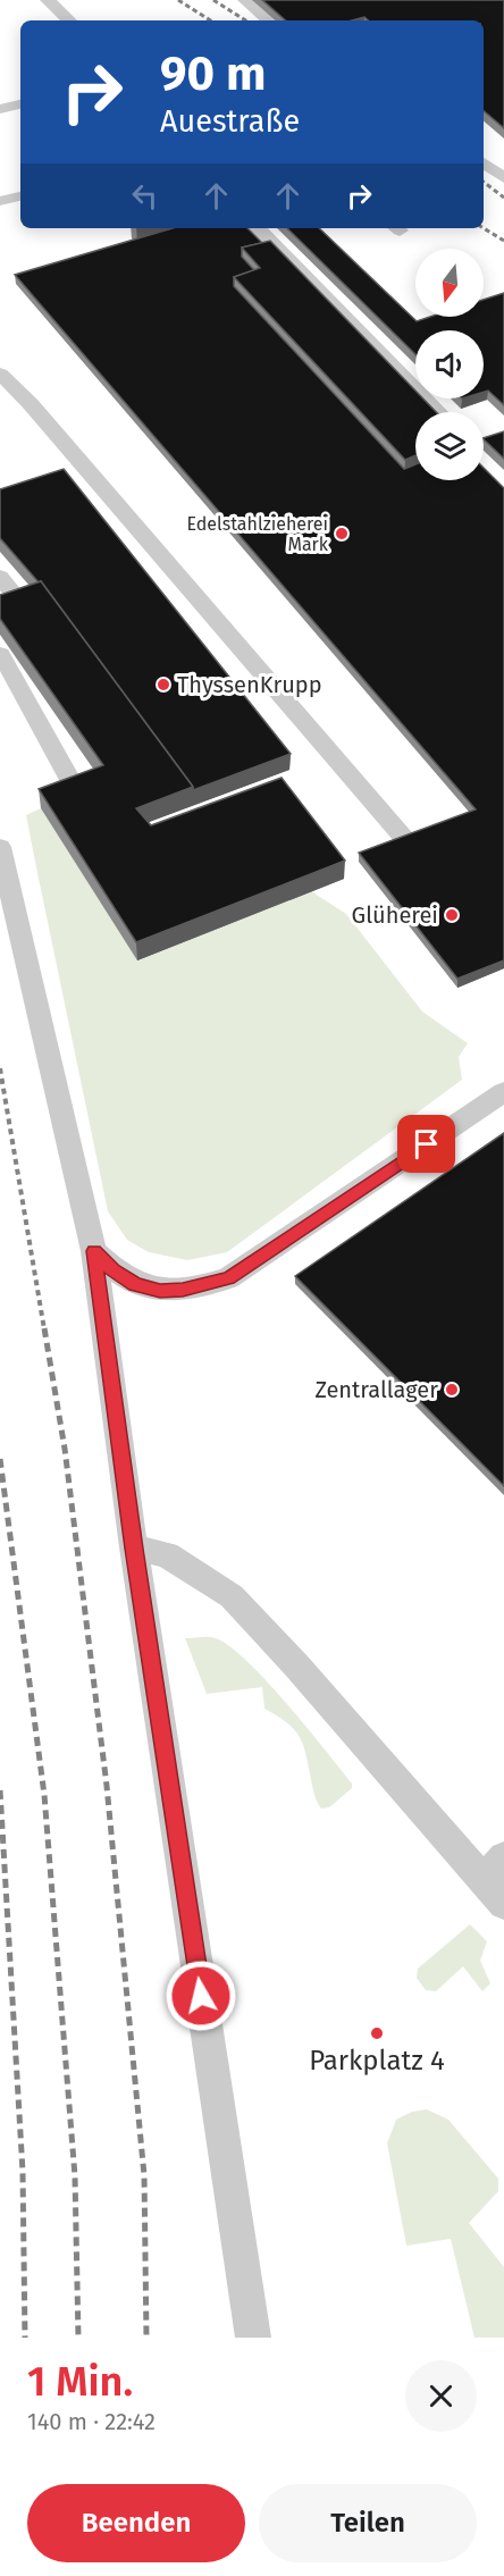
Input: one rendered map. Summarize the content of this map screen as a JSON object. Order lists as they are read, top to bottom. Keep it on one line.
{"places":["Edelstahlzieherei Mark","ThyssenKrupp","Glüherei","Zentrallager","Parkplatz 4"],"north":"bottom","page":{"turn":["90 m","Auestraße"],"heading":["1 Min.","140 m · 22:42"],"buttons":["Beenden","Teilen"]}}
